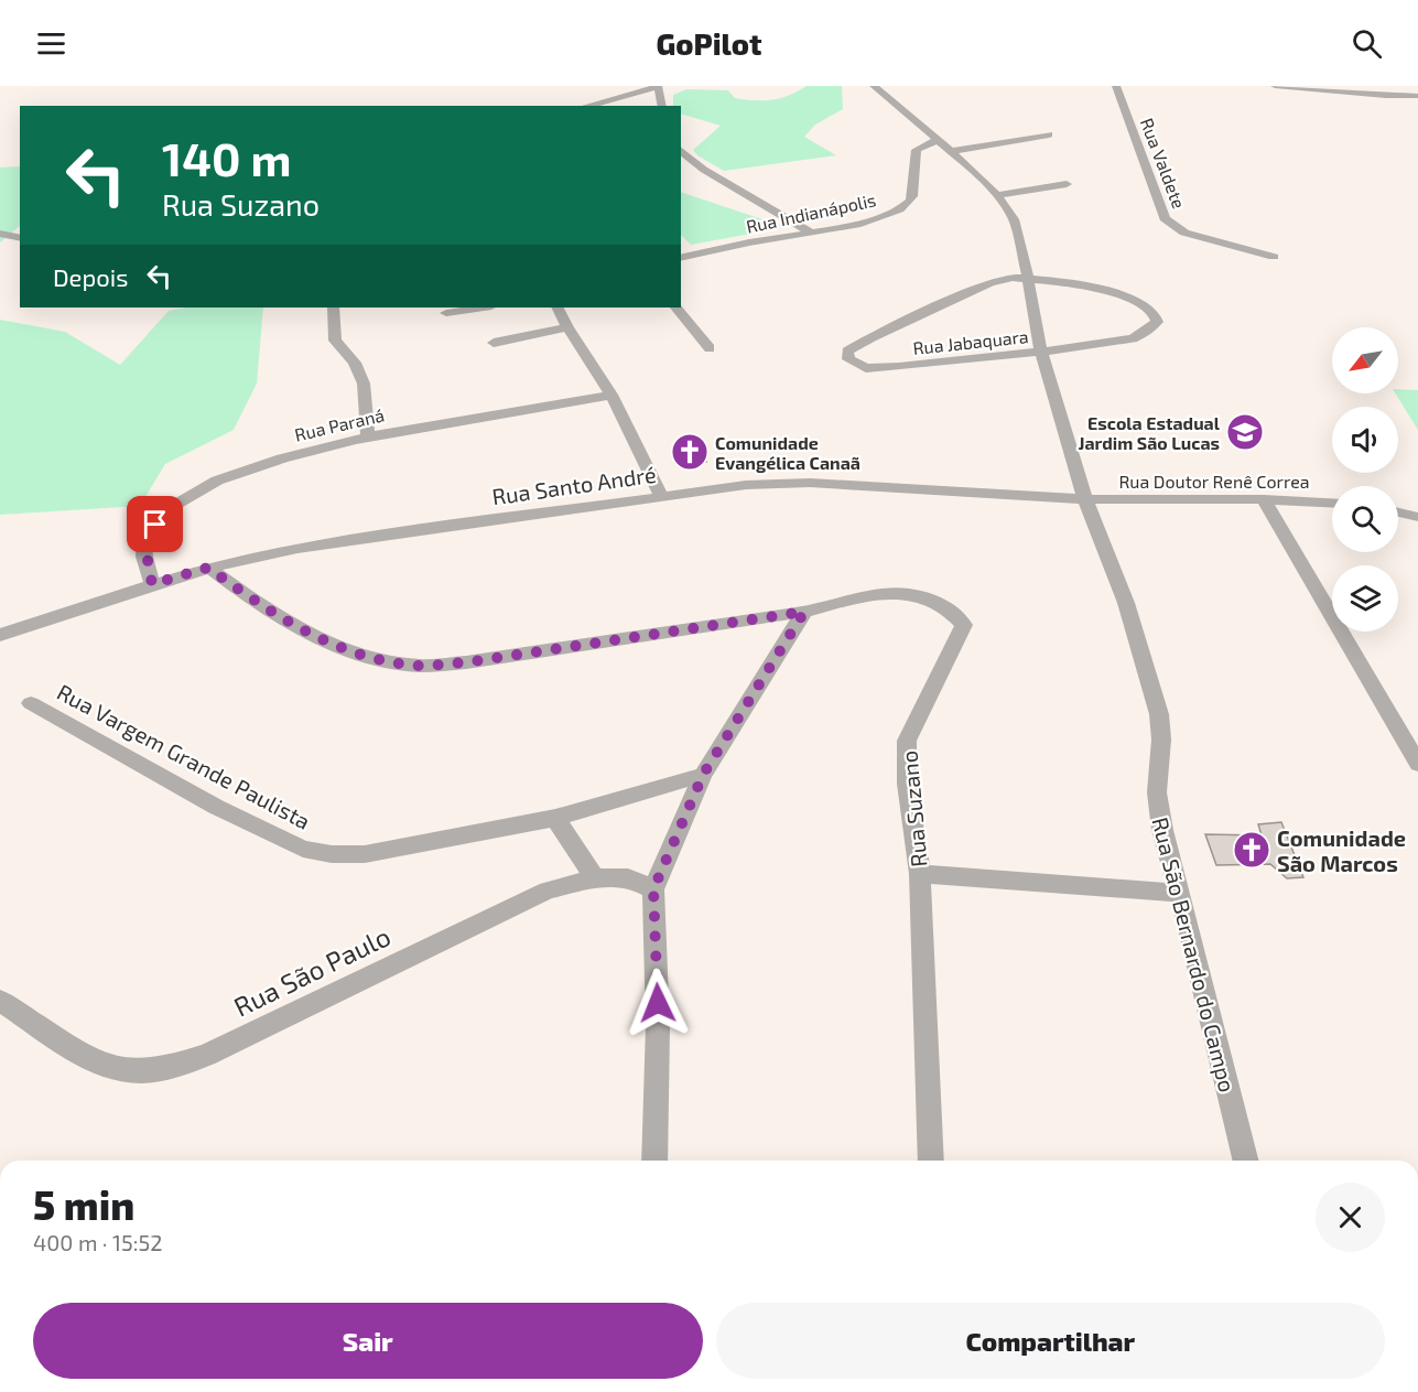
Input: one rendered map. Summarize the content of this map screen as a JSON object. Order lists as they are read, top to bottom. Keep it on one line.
{"streets":{"street":["Rua Valdete","Rua Indianápolis","Rua Jabaquara","Rua Paraná","Rua Doutor Renê Correa","Rua Santo André","Rua Vargem Grande Paulista","Rua Suzano","Rua São Bernardo do Campo","Rua São Paulo"]},"crossings":[["Rua Indianápolis","Rua São Bernardo do Campo"],["Rua Jabaquara","Rua São Bernardo do Campo"],["Rua Paraná","Rua Santo André"],["Rua Doutor Renê Correa","Rua Santo André"],["Rua Doutor Renê Correa","Rua São Bernardo do Campo"],["Rua Santo André","Rua Suzano"],["Rua Santo André","Rua São Bernardo do Campo"]],"places":{"school or university":["Escola Estadual Jardim São Lucas"],"church":["Comunidade Evangélica Canaã","Comunidade São Marcos"]},"north":"bottom left","page":{"header":"GoPilot","turn":["140 m","Rua Suzano"],"then":"Depois","heading":["5 min","400 m · 15:52"],"buttons":["Sair","Compartilhar"]}}
